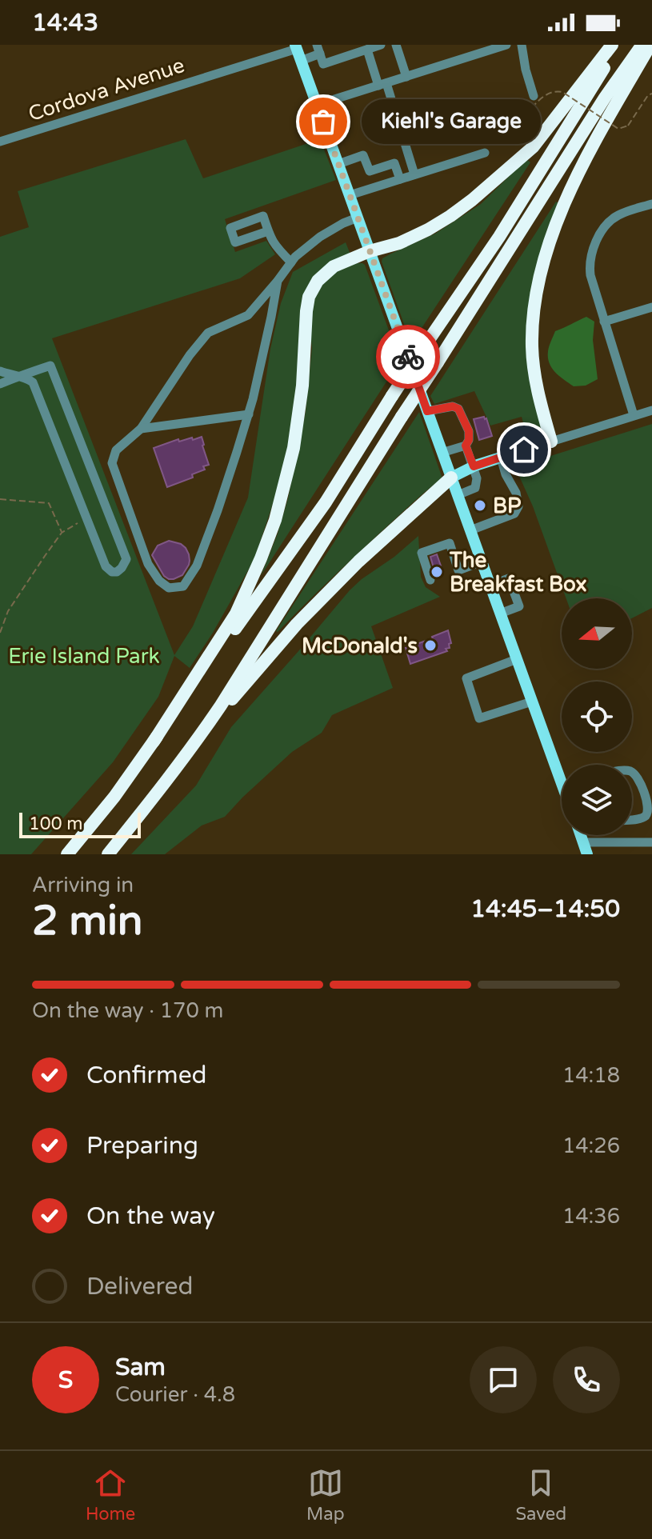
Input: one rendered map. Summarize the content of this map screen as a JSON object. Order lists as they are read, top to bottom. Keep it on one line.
{"streets":{"street":["Cordova Avenue"]},"parks":["Erie Island Park"],"places":["Kiehl's Garage","BP","The Breakfast Box","McDonald's"],"scale_bar":"100 m","north":"left","page":{"status":"14:43","bubble":"Kiehl's Garage","scale":"100 m","heading":["2 min","Arriving in","14:45–14:50"],"panel":["Sam","Courier · 4.8"],"bar":"On the way · 170 m","list":[["Confirmed","14:18"],["Preparing","14:26"],["On the way","14:36"],"Delivered"],"round":"S","tabs":["Home","Map","Saved"]}}
